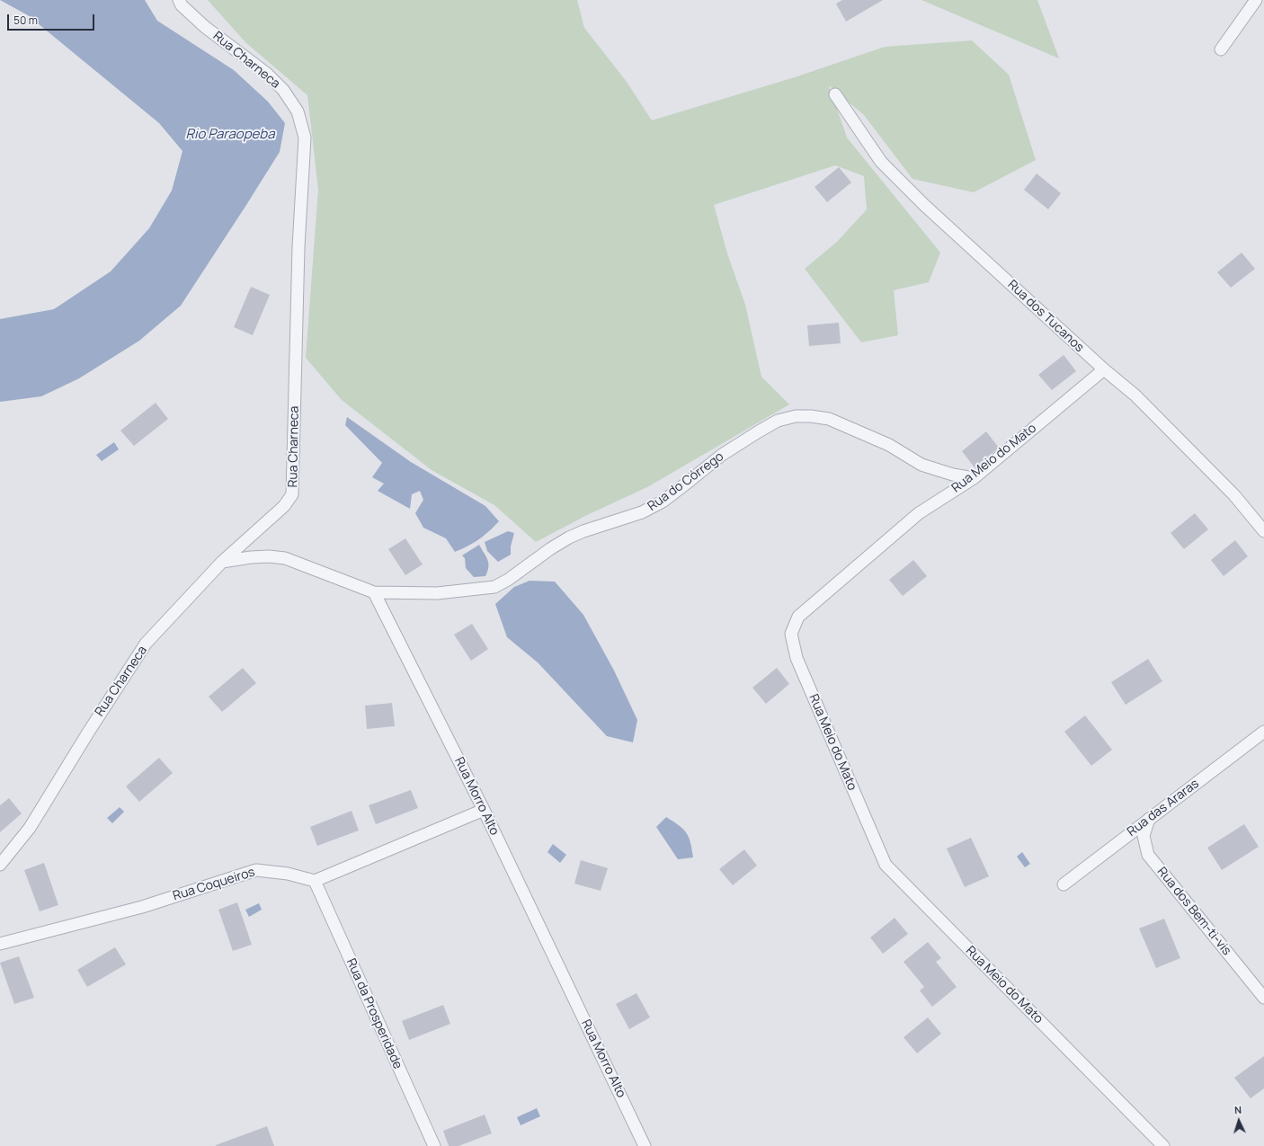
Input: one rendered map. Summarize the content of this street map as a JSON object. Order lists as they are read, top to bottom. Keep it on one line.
{"streets":{"street":["Rua Charneca","Rua dos Tucanos","Rua Meio do Mato","Rua do Córrego","Rua Morro Alto","Rua das Araras","Rua Coqueiros","Rua dos Bem-ti-vis","Rua da Prosperidade"]},"crossings":[["Rua dos Tucanos","Rua Meio do Mato"],["Rua Meio do Mato","Rua do Córrego"],["Rua do Córrego","Rua Morro Alto"],["Rua das Araras","Rua dos Bem-ti-vis"],["Rua Coqueiros","Rua da Prosperidade"]],"water":["Rio Paraopeba"],"scale_bar":"50 m","north":"top"}
